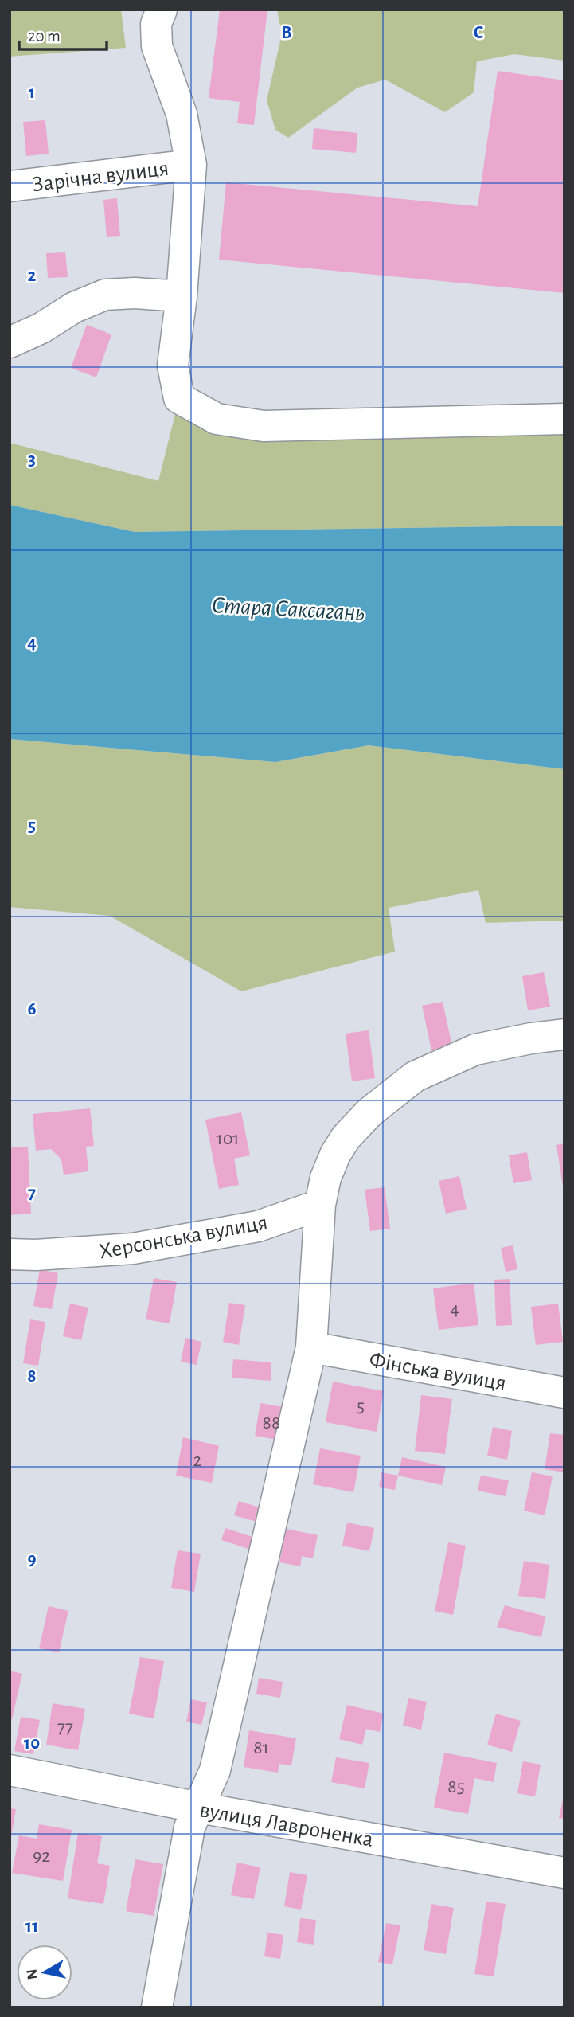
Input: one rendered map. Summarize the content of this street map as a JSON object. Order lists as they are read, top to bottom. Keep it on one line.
{"streets":{"street":["Зарічна вулиця","Херсонська вулиця","Фінська вулиця","вулиця Лавроненка"]},"water":["Стара Саксагань"],"house_numbers":["101","4","5","88","2","77","81","85","92"],"scale_bar":"20 m","north":"left","grid":{"columns":["B","C"],"rows":["1","2","3","4","5","6","7","8","9","10","11"]}}
